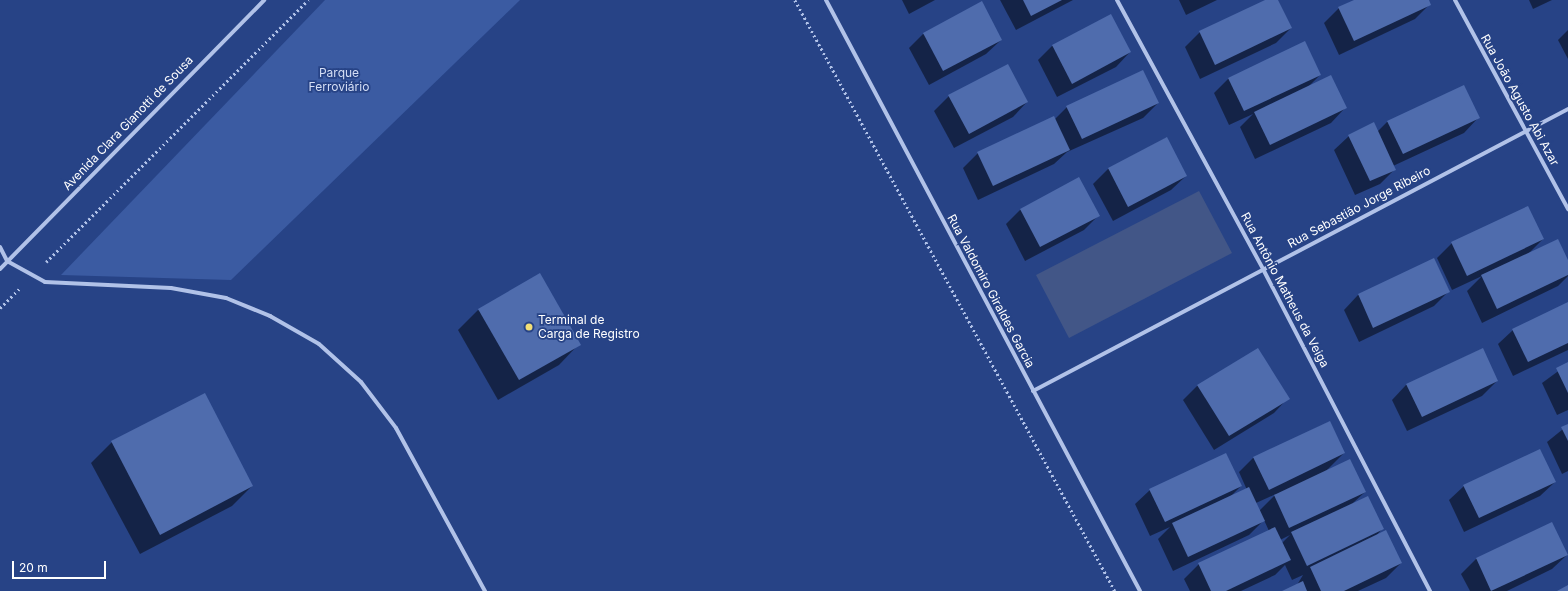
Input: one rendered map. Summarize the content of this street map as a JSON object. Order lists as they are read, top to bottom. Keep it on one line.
{"streets":{"street":["Rua João Agusto Abi Azar","Avenida Clara Gianotti de Sousa","Rua Sebastião Jorge Ribeiro","Rua Antônio Matheus da Veiga","Rua Valdomiro Giraldes Garcia"]},"crossings":[["Rua João Agusto Abi Azar","Rua Sebastião Jorge Ribeiro"],["Rua Sebastião Jorge Ribeiro","Rua Antônio Matheus da Veiga"],["Rua Sebastião Jorge Ribeiro","Rua Valdomiro Giraldes Garcia"]],"parks":["Parque Ferroviário"],"places":["Terminal de Carga de Registro"],"scale_bar":"20 m"}
